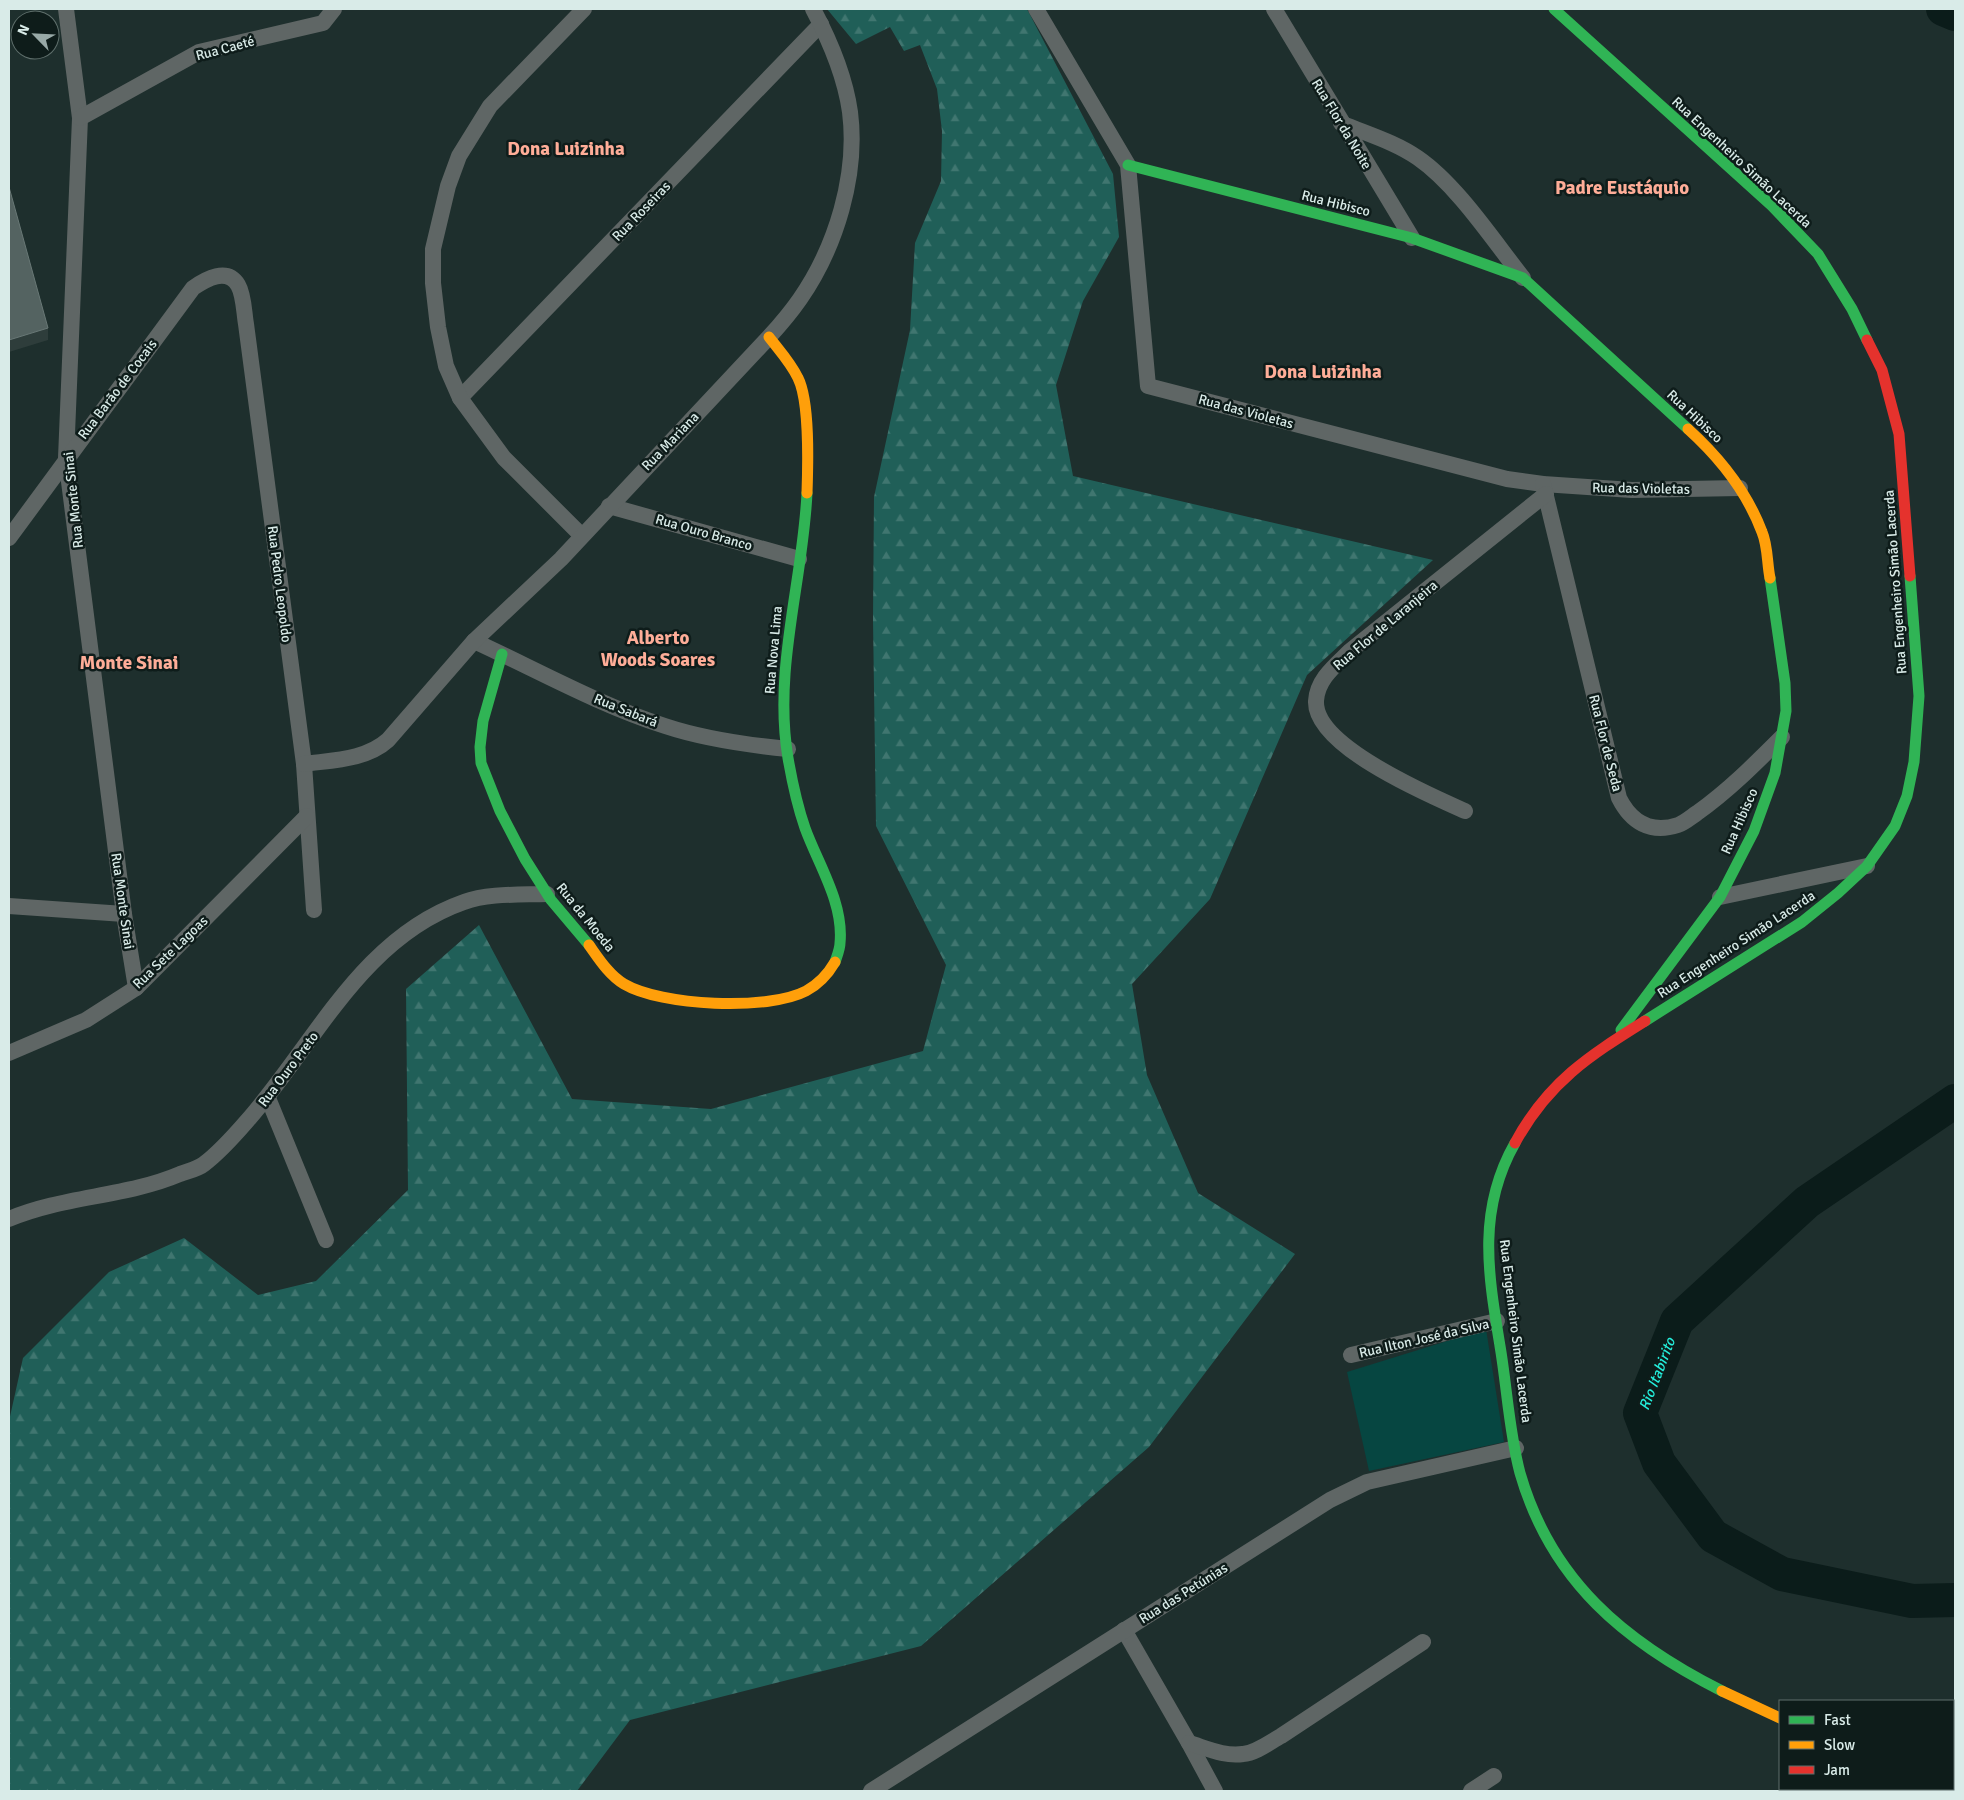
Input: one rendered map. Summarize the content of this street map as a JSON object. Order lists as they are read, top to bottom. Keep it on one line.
{"streets":{"street":["Rua Caeté","Rua Flor da Noite","Rua Engenheiro Simão Lacerda","Rua Hibisco","Rua Roseiras","Rua Barão de Cocais","Rua das Violetas","Rua Mariana","Rua Monte Sinai","Rua Ouro Branco","Rua Pedro Leopoldo","Rua Flor de Laranjeira","Rua Nova Lima","Rua Sabará","Rua Flor de Seda","Rua da Moeda","Rua Sete Lagoas","Rua Ouro Preto","Rua Ilton José da Silva","Rua das Petúnias"]},"crossings":[["Rua Caeté","Rua Monte Sinai"],["Rua Flor da Noite","Rua Hibisco"],["Rua Engenheiro Simão Lacerda","Rua Hibisco"],["Rua Engenheiro Simão Lacerda","Rua Ilton José da Silva"],["Rua Engenheiro Simão Lacerda","Rua das Petúnias"],["Rua Hibisco","Rua das Violetas"],["Rua Hibisco","Rua Flor de Seda"],["Rua Roseiras","Rua Mariana"],["Rua Barão de Cocais","Rua Monte Sinai"],["Rua Barão de Cocais","Rua Pedro Leopoldo"],["Rua das Violetas","Rua Flor de Laranjeira"],["Rua das Violetas","Rua Flor de Seda"],["Rua Mariana","Rua Ouro Branco"],["Rua Mariana","Rua Pedro Leopoldo"],["Rua Mariana","Rua Nova Lima"],["Rua Mariana","Rua Sabará"],["Rua Monte Sinai","Rua Sete Lagoas"],["Rua Ouro Branco","Rua Nova Lima"],["Rua Pedro Leopoldo","Rua Sete Lagoas"],["Rua Flor de Laranjeira","Rua Flor de Seda"],["Rua Nova Lima","Rua Sabará"],["Rua Nova Lima","Rua da Moeda"],["Rua Sabará","Rua da Moeda"],["Rua da Moeda","Rua Ouro Preto"]],"districts":["Dona Luizinha","Padre Eustáquio","Dona Luizinha","Alberto Woods Soares","Monte Sinai"],"water":["Rio Itabirito"],"legend":["Fast","Slow","Jam"],"north":"top left"}
